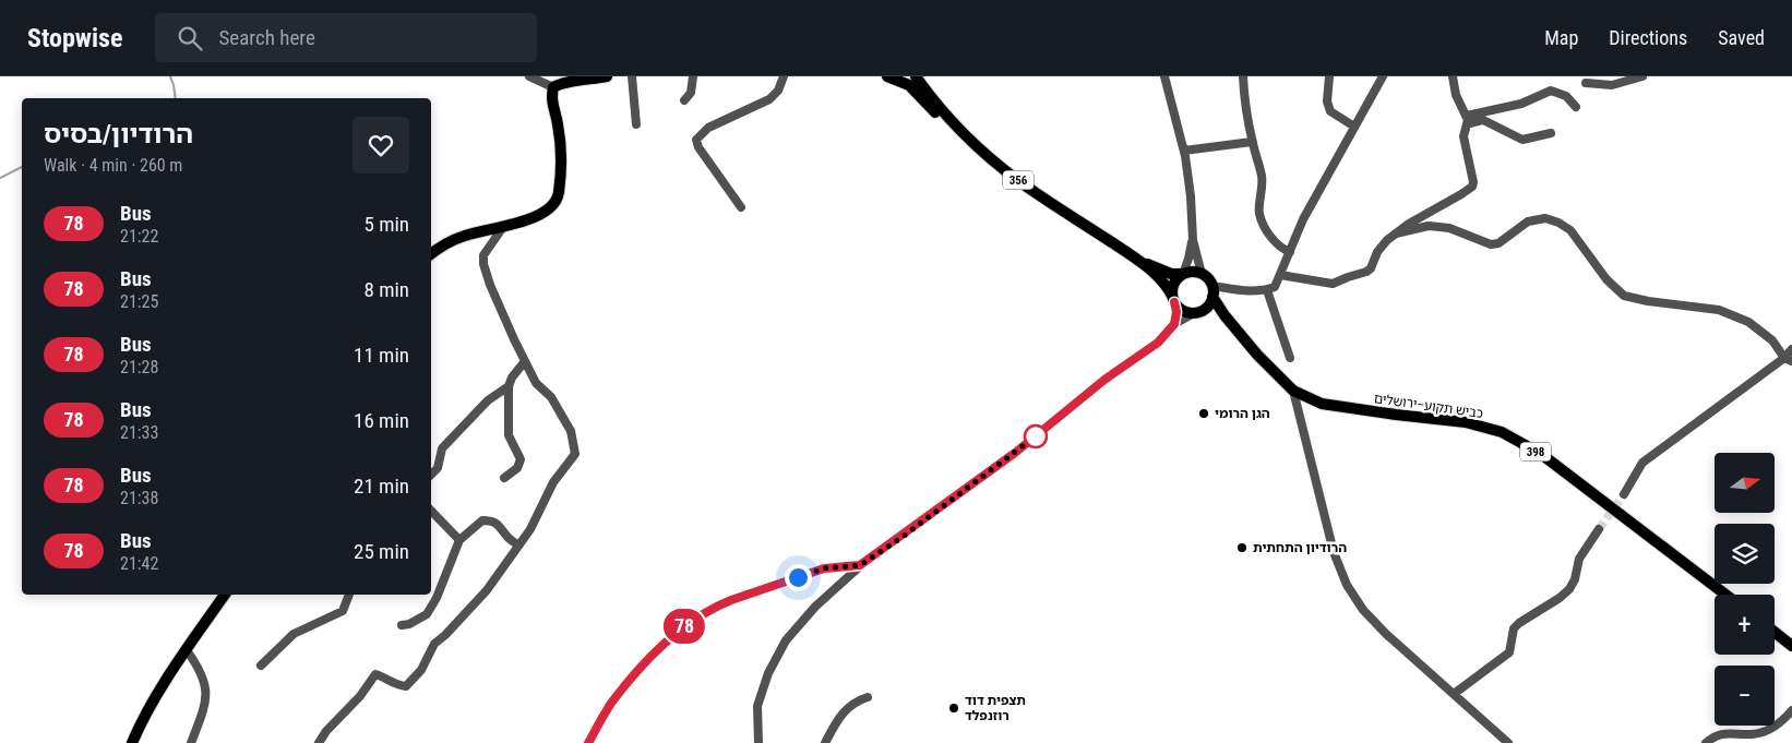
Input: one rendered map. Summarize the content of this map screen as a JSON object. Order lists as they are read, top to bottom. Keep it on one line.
{"streets":{"main road":["356","כביש תקוע–ירושלים","398"]},"crossings":[["356","כביש תקוע–ירושלים"]],"places":["הגן הרומי","הרודיון התחתית","תצפית דוד רוזנפלד"],"lines":["bus line 78"],"north":"right","page":{"header":"Stopwise","search":"Search here","nav":["Map","Directions","Saved"],"on_map":"78","heading":["הרודיון/בסיס","Walk · 4 min · 260 m"],"list":[{"mark":"78","name":"Bus","note":"21:22","value":"5 min"},{"mark":"78","name":"Bus","note":"21:25","value":"8 min"},{"mark":"78","name":"Bus","note":"21:28","value":"11 min"},{"mark":"78","name":"Bus","note":"21:33","value":"16 min"},{"mark":"78","name":"Bus","note":"21:38","value":"21 min"},{"mark":"78","name":"Bus","note":"21:42","value":"25 min"}],"map_buttons":["+","−"]}}
